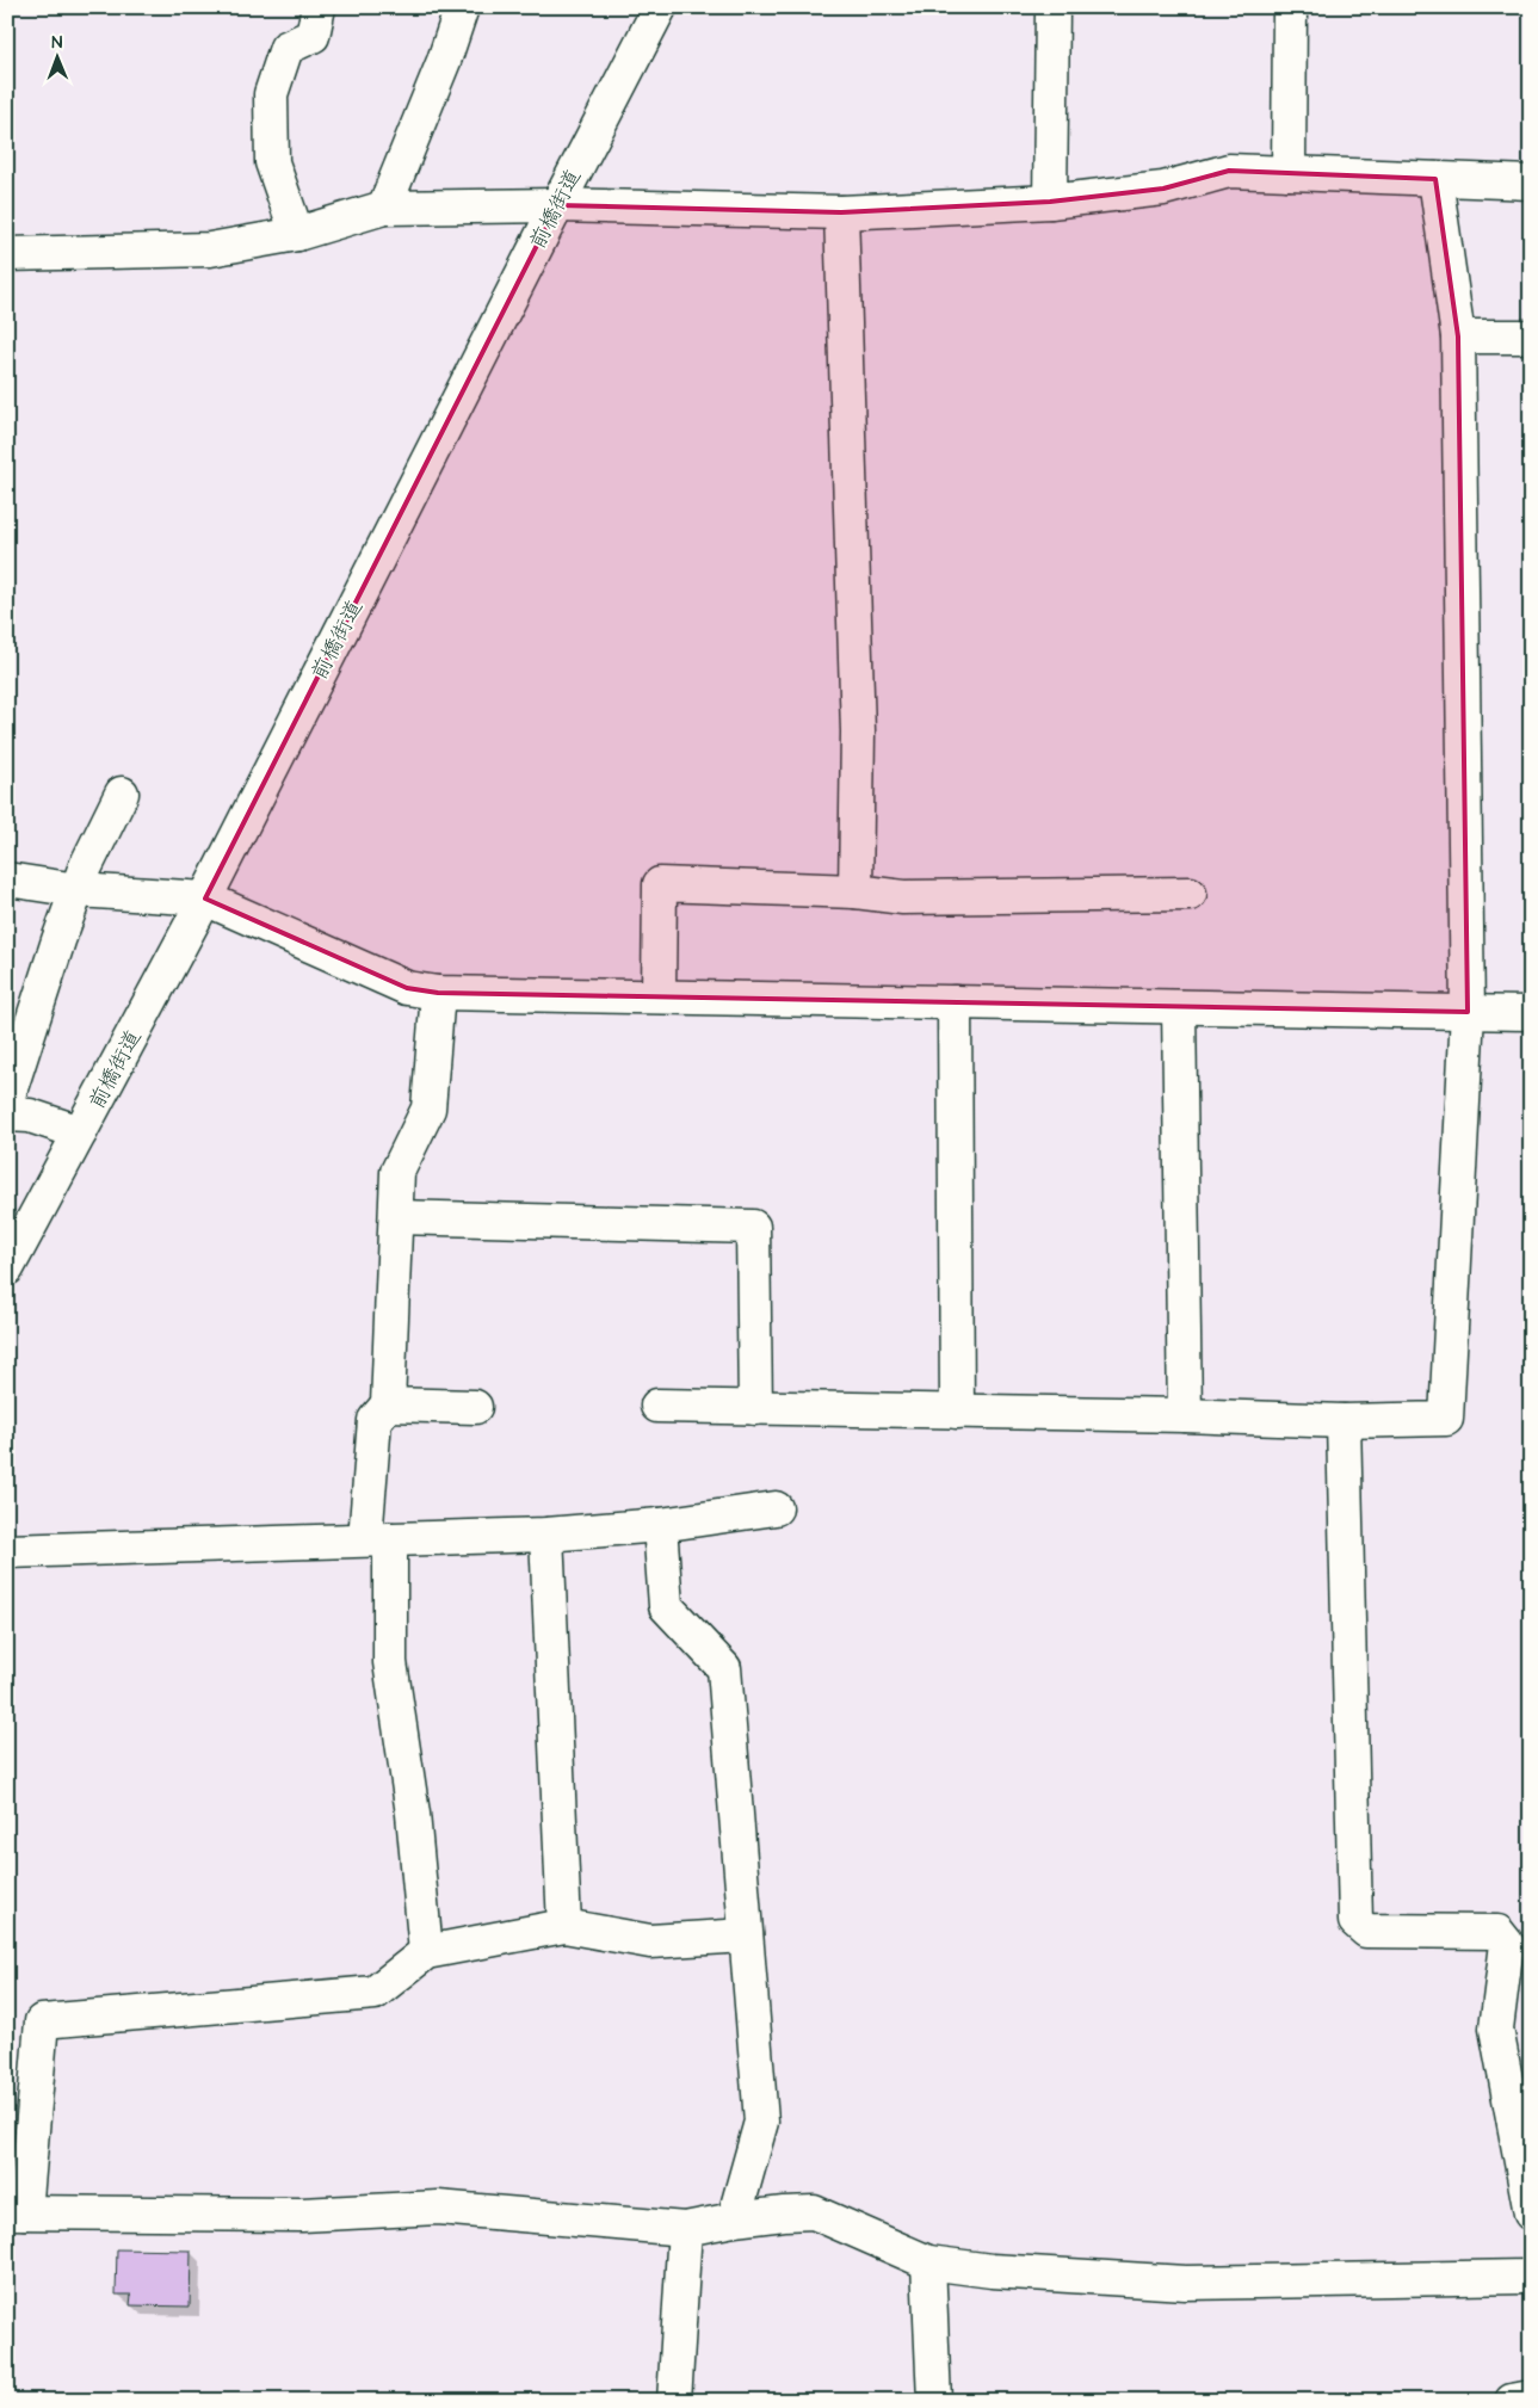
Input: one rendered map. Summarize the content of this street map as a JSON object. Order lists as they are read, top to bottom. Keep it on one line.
{"streets":{"street":["前橋街道"]},"north":"top"}
